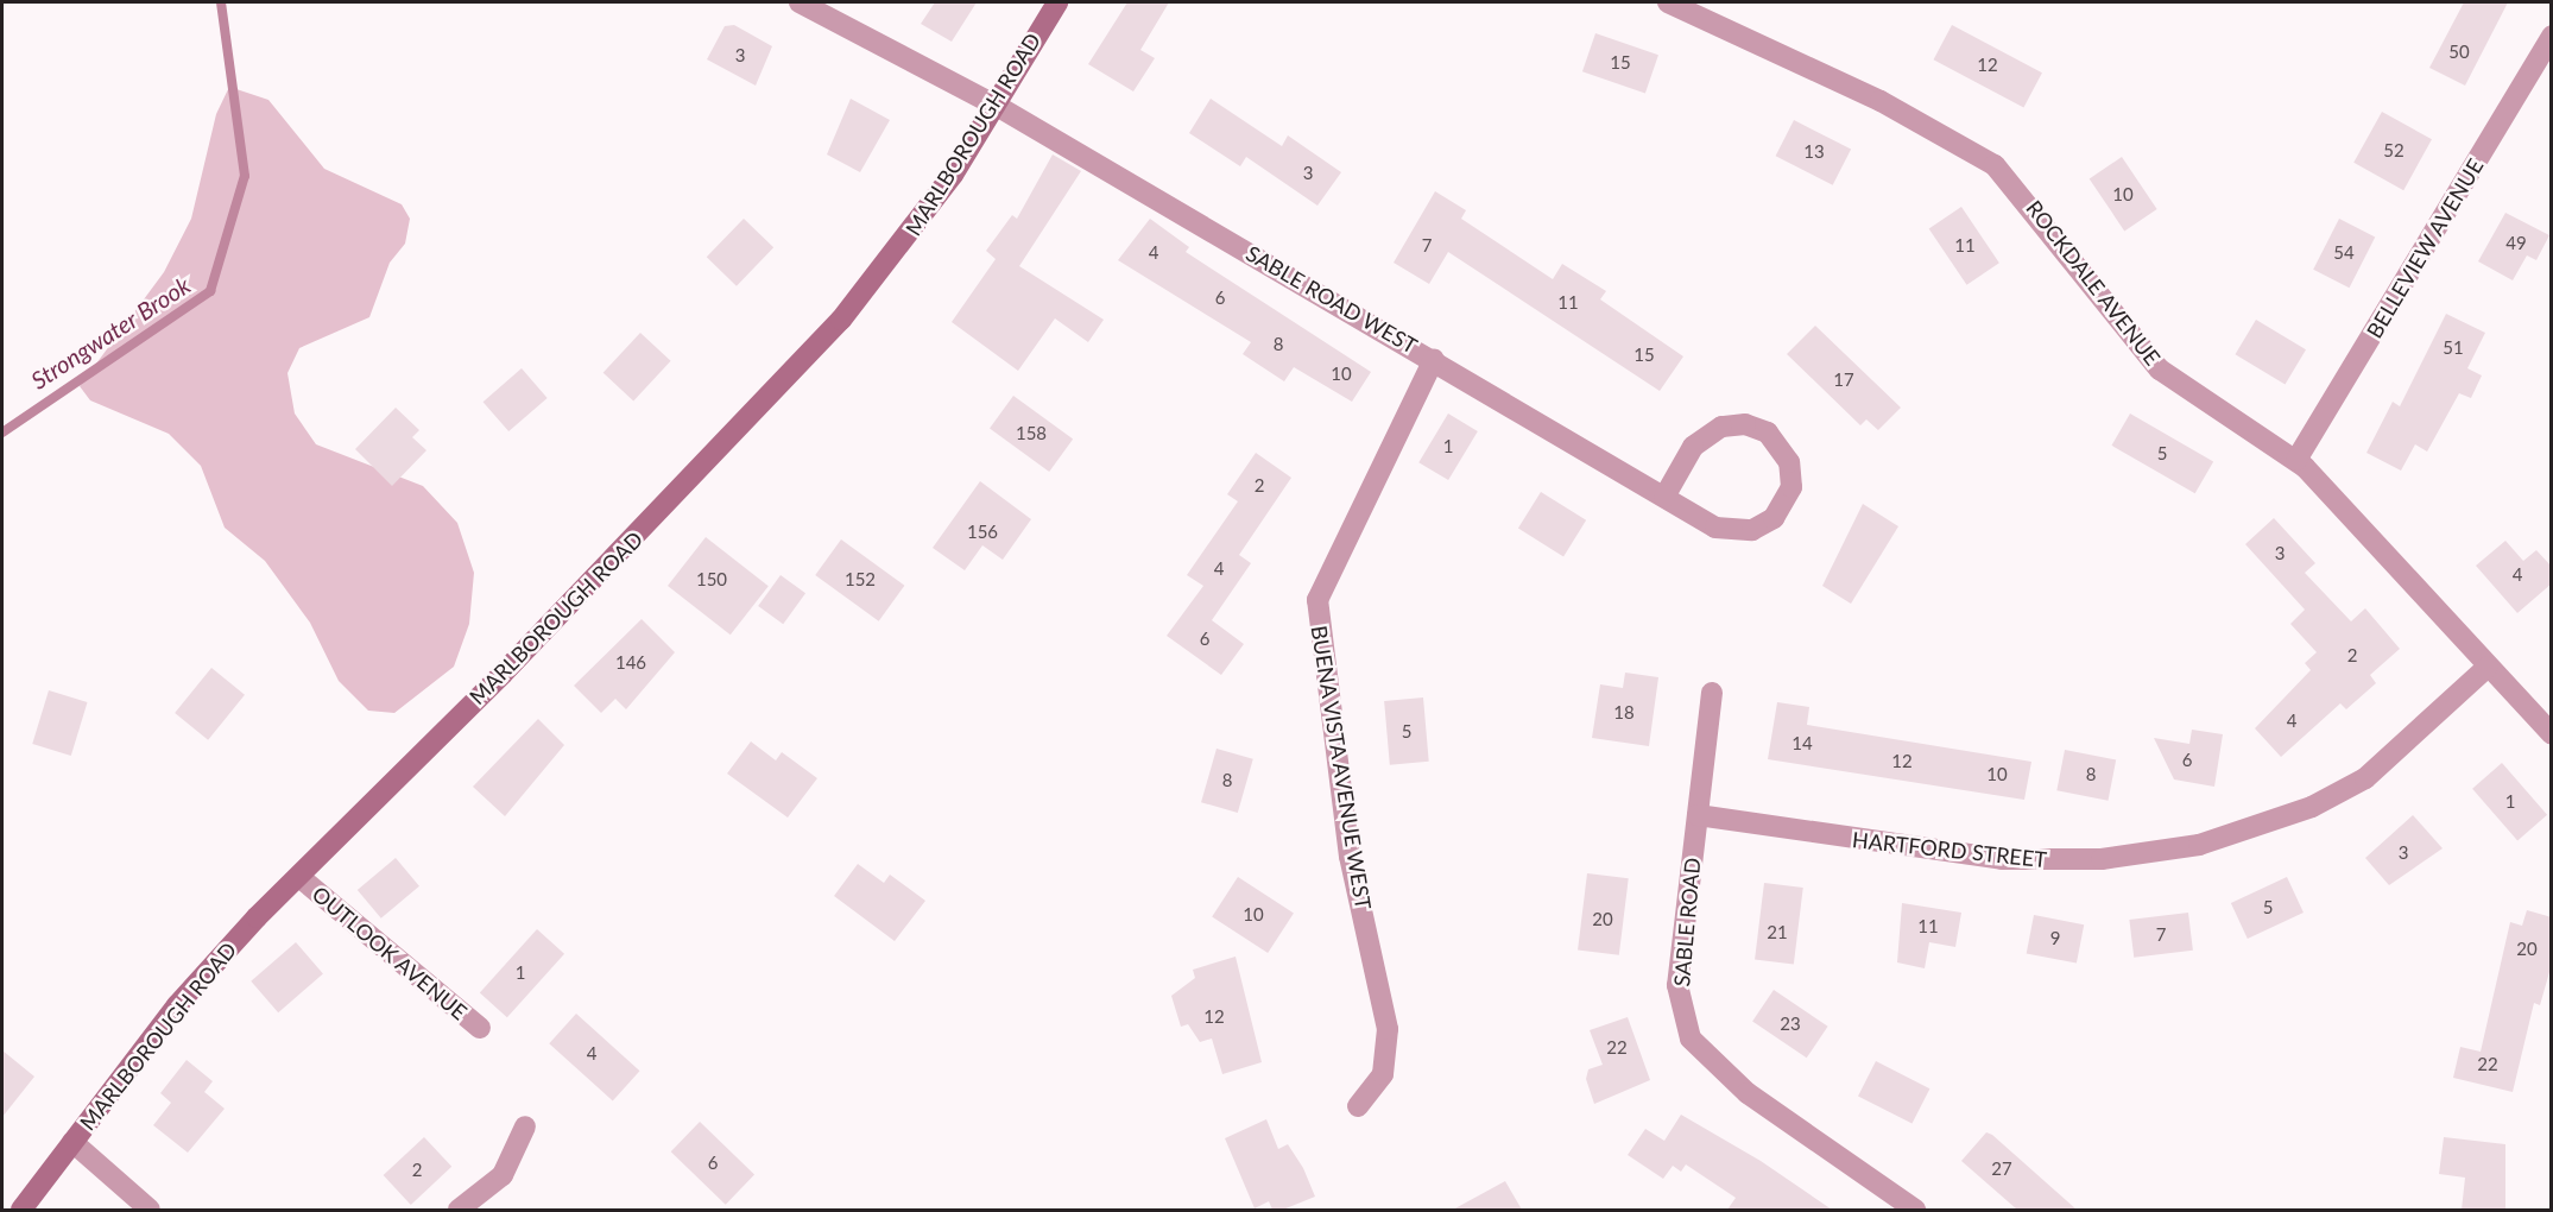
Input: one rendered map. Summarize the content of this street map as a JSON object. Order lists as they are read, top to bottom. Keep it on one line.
{"streets":{"street":["MARLBOROUGH ROAD","BELLEVIEW AVENUE","ROCKDALE AVENUE","SABLE ROAD WEST","BUENA VISTA AVENUE WEST","HARTFORD STREET","SABLE ROAD","OUTLOOK AVENUE"]},"crossings":[["MARLBOROUGH ROAD","SABLE ROAD WEST"],["MARLBOROUGH ROAD","OUTLOOK AVENUE"],["BELLEVIEW AVENUE","ROCKDALE AVENUE"],["ROCKDALE AVENUE","HARTFORD STREET"],["SABLE ROAD WEST","BUENA VISTA AVENUE WEST"],["HARTFORD STREET","SABLE ROAD"]],"water":["Strongwater Brook"],"house_numbers":["50","3","15","12","52","13","3","10","49","7","11","4","54","6","11","8","51","15","10","17","158","1","5","2","156","3","4","4","150","152","6","2","146","18","4","5","14","6","12","10","8","8","1","3","5","10","20","11","21","7","9","20","1","12","23","22","4","22","6","27","2"]}
